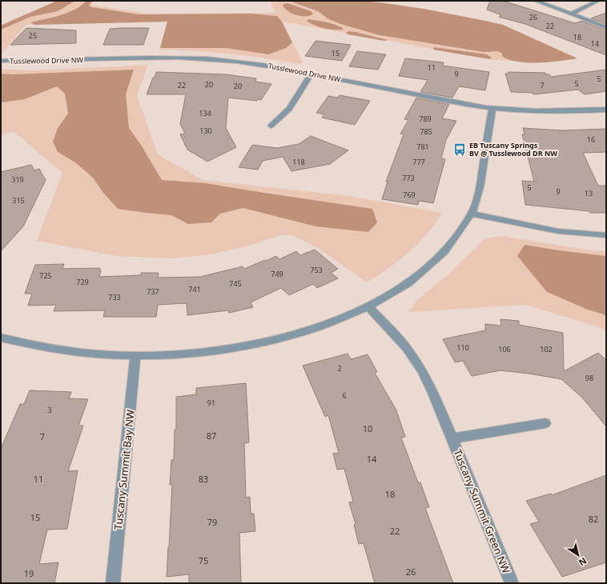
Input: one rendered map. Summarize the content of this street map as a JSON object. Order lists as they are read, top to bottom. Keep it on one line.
{"streets":{"street":["Tusslewood Drive NW","Tuscany Summit Bay NW","Tuscany Summit Green NW"]},"places":{"bus stop":["EB Tuscany Springs BV @ Tusslewood DR NW"]},"house_numbers":["26","22","25","18","14","15","11","9","5","5","20","22","7","20","134","789","130","785","16","781","118","777","773","319","5","9","13","769","315","753","749","725","729","745","741","737","733","110","106","102","2","98","6","91","3","10","87","7","14","11","83","18","15","82","79","22","75","26","19"],"north":"bottom right"}
